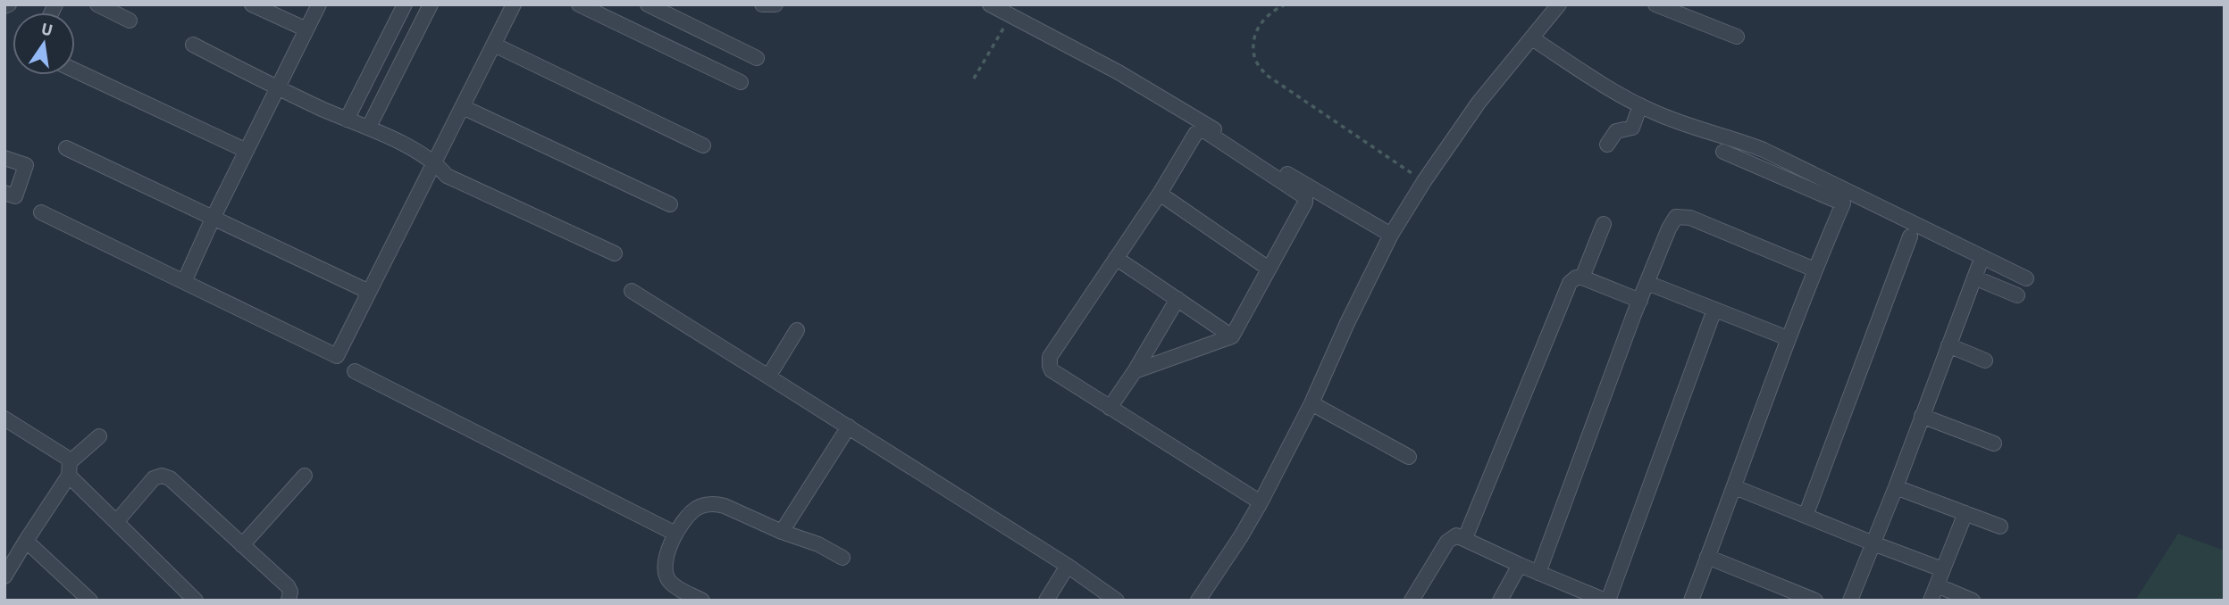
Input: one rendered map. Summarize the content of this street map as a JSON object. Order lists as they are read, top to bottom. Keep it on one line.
{"north":"top"}
